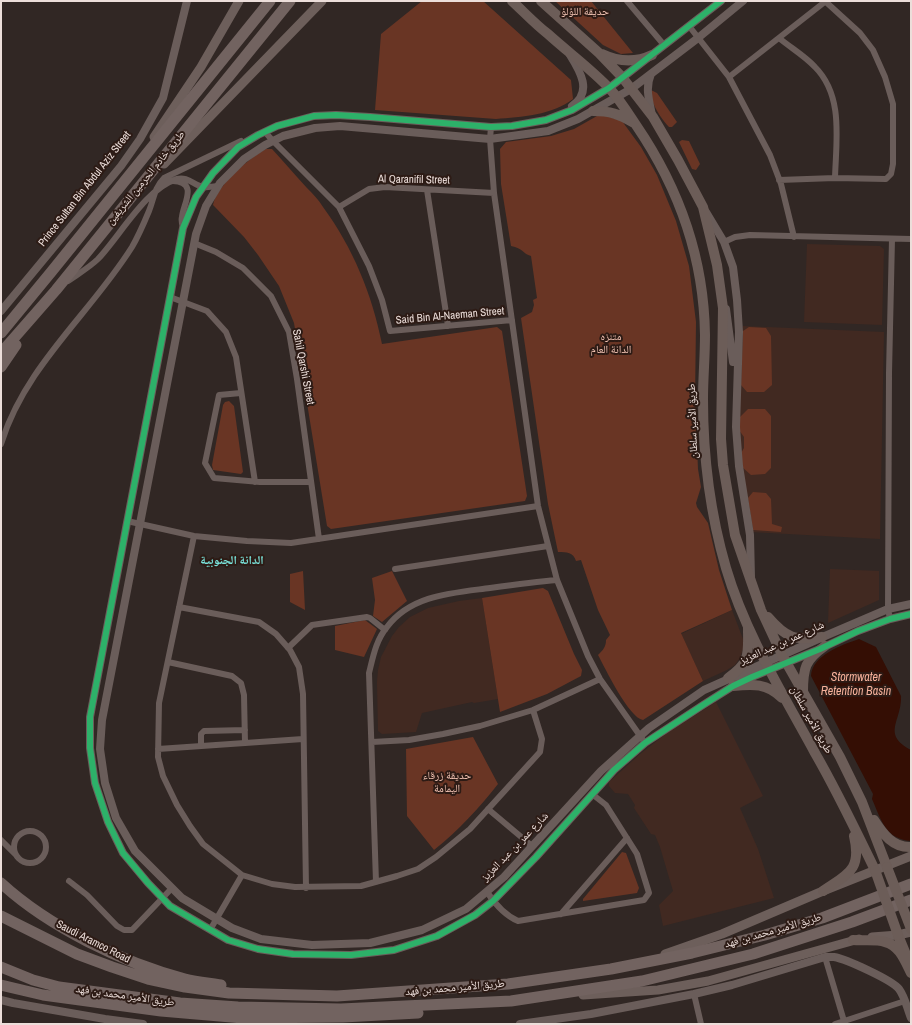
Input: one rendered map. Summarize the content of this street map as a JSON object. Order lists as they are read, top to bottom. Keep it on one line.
{"streets":{"highway":["طريق خادم الحرمين الشريفين","طريق الأمير محمد بن فهد","Saudi Aramco Road"],"main road":["طريق الأمير سلطان"],"street":["Al Qaranifil Street","Prince Sultan Bin Abdul Aziz Street","Said Bin Al-Naeman Street","Sahil Qarshi Street","شارع عمر بن عبد العزيز"]},"crossings":[["Al Qaranifil Street","Said Bin Al-Naeman Street"],["Said Bin Al-Naeman Street","شارع عمر بن عبد العزيز"],["Sahil Qarshi Street","شارع عمر بن عبد العزيز"],["طريق الأمير سلطان","شارع عمر بن عبد العزيز"],["طريق الأمير محمد بن فهد","Saudi Aramco Road"]],"districts":["الدانة الجنوبية"],"water":["Stormwater Retention Basin"],"parks":["حديقة اللؤلؤ","متنزه الدانة العام","حديقة زرقاء اليمامة"]}
